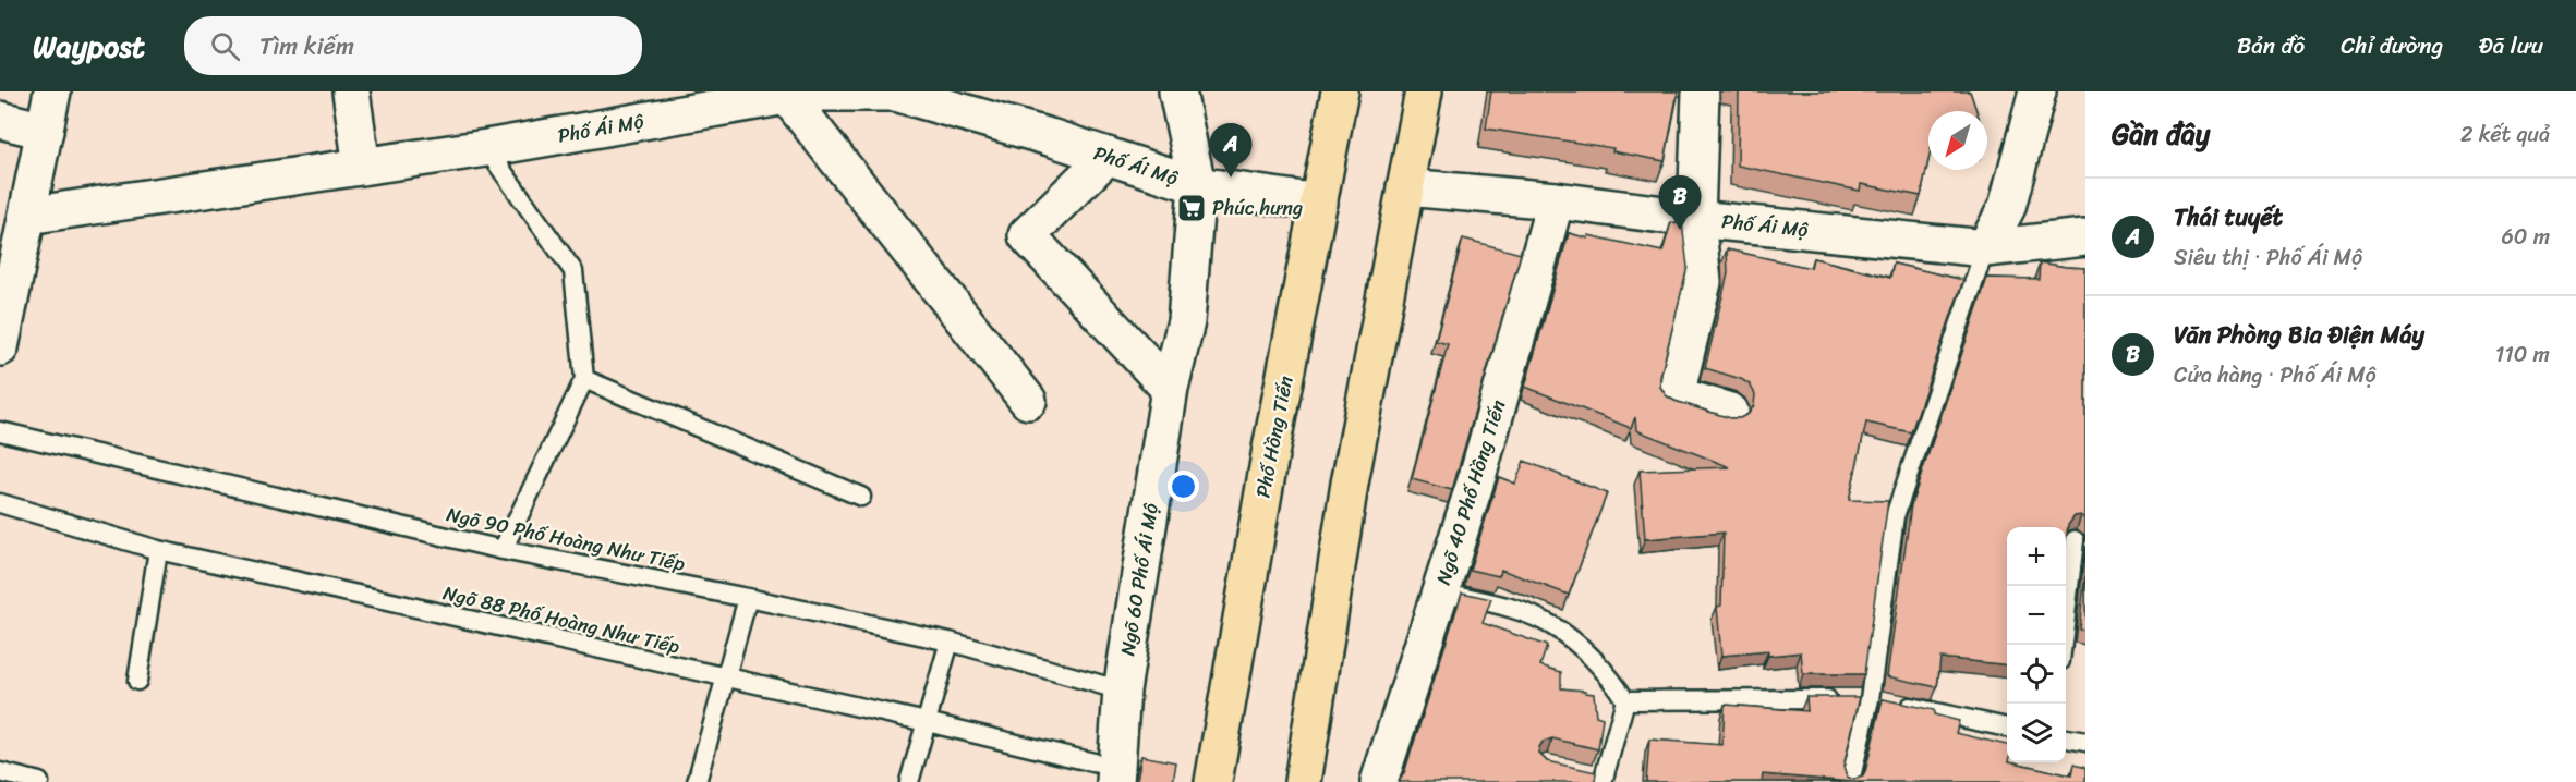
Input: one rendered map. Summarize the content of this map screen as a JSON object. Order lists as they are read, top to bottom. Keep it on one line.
{"streets":{"main road":["Phố Hồng Tiến"],"street":["Phố Ái Mộ","Ngõ 40 Phố Hồng Tiến","Ngõ 60 Phố Ái Mộ"],"lane":["Ngõ 90 Phố Hoàng Như Tiếp","Ngõ 88 Phố Hoàng Như Tiếp"]},"crossings":[["Phố Ái Mộ","Phố Hồng Tiến"],["Phố Ái Mộ","Ngõ 40 Phố Hồng Tiến"],["Phố Ái Mộ","Ngõ 60 Phố Ái Mộ"],["Ngõ 90 Phố Hoàng Như Tiếp","Ngõ 60 Phố Ái Mộ"],["Ngõ 60 Phố Ái Mộ","Ngõ 88 Phố Hoàng Như Tiếp"]],"places":{"supermarket":["Phúc hưng"]},"north":"bottom left","page":{"header":"Waypost","search":"Tìm kiếm","nav":["Bản đồ","Chỉ đường","Đã lưu"],"heading":["Gần đây","2 kết quả"],"pins":["A","B"],"list":[{"mark":"A","name":"Thái tuyết","note":"Siêu thị · Phố Ái Mộ","value":"60 m"},{"mark":"B","name":"Văn Phòng Bia Điện Máy","note":"Cửa hàng · Phố Ái Mộ","value":"110 m"}],"map_buttons":["+","−"]}}
